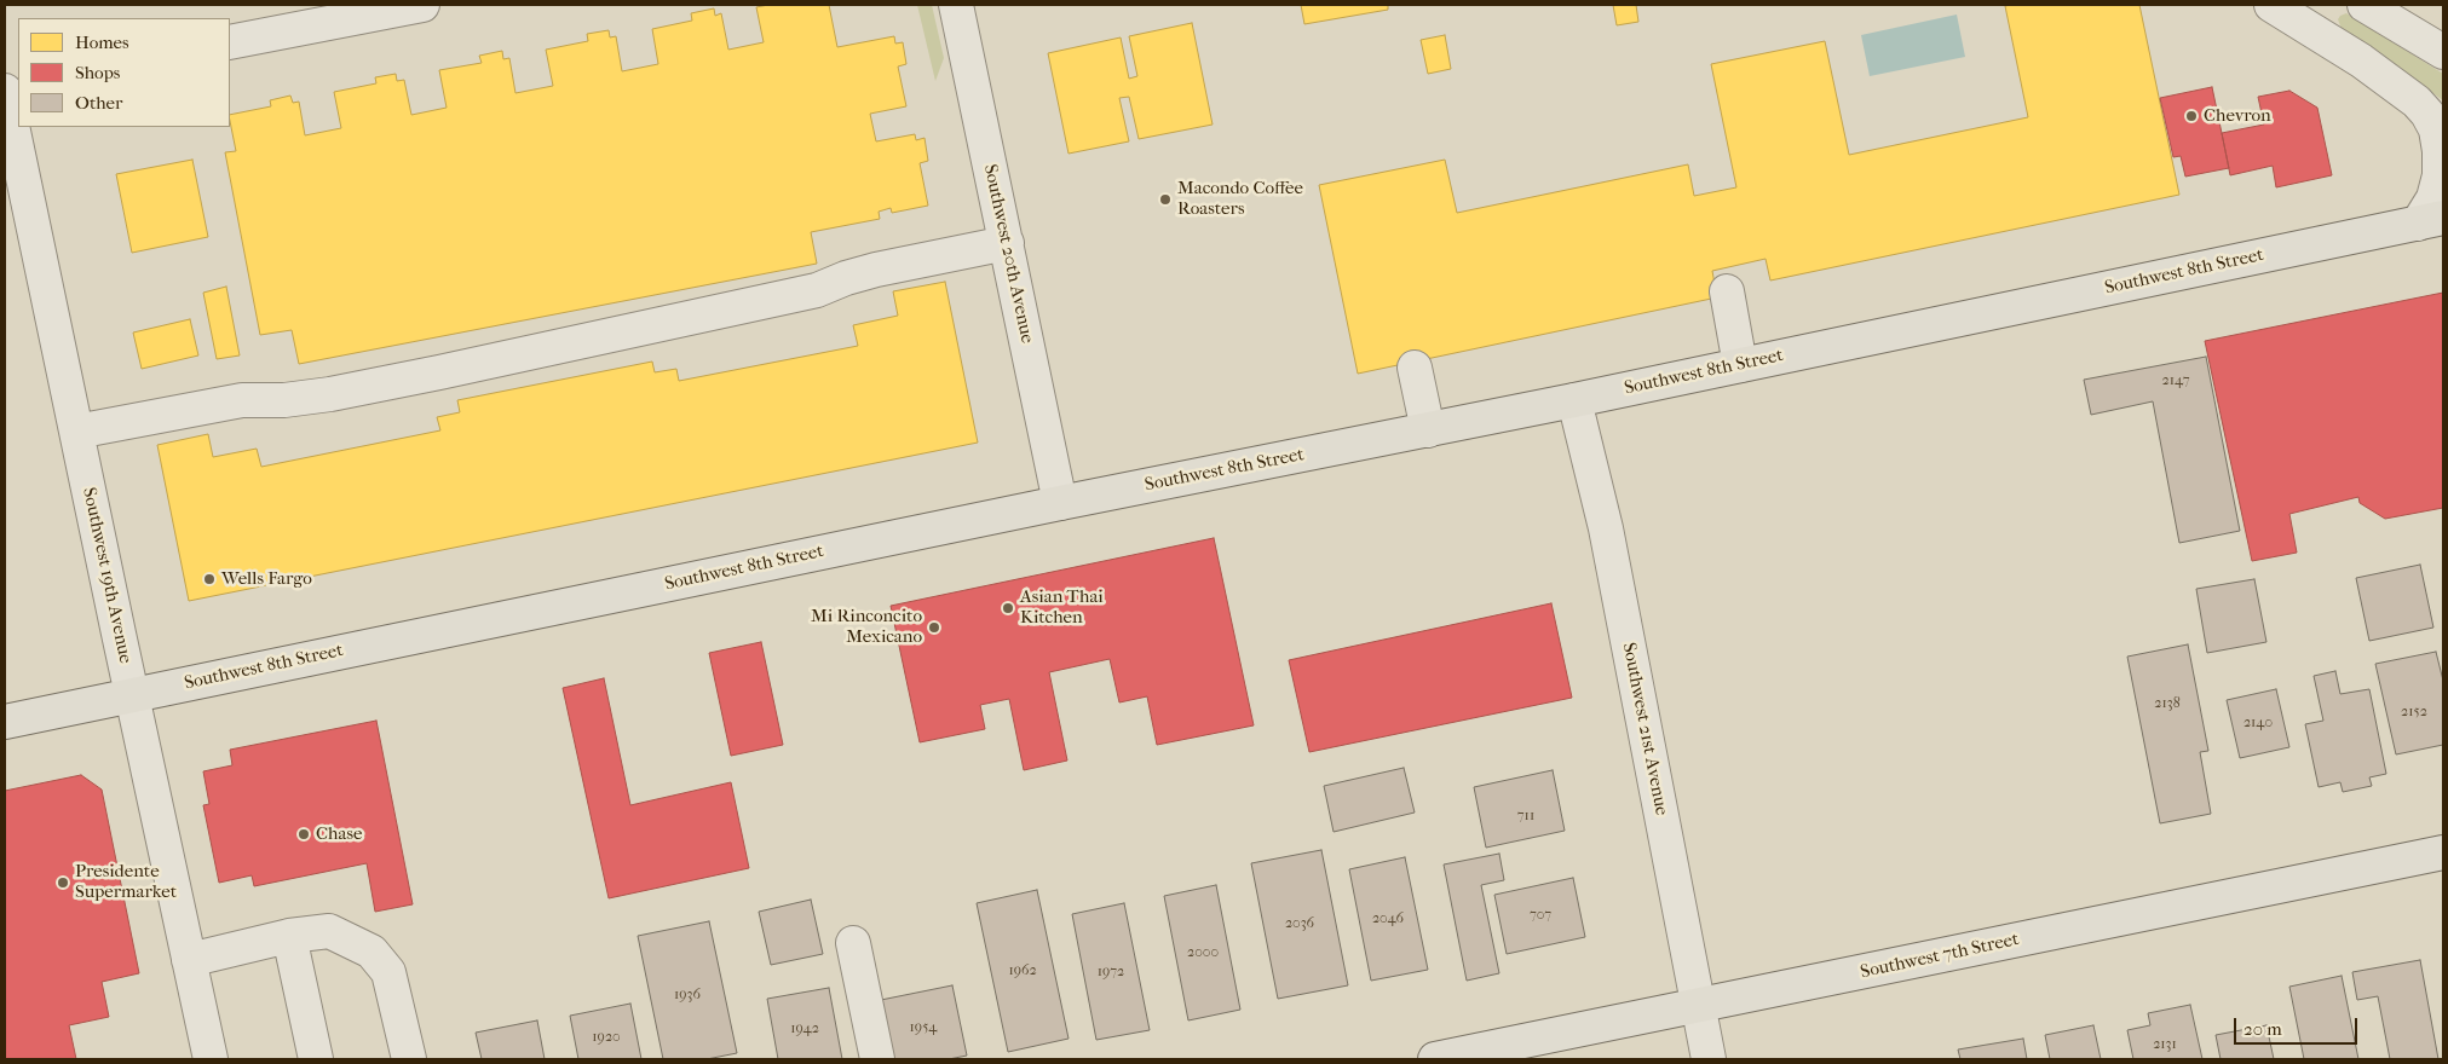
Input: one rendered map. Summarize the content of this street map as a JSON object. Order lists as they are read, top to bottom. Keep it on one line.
{"streets":{"main road":["Southwest 8th Street","Southwest 7th Street"],"street":["Southwest 20th Avenue","Southwest 19th Avenue","Southwest 21st Avenue"]},"crossings":[["Southwest 20th Avenue","Southwest 8th Street"],["Southwest 8th Street","Southwest 19th Avenue"],["Southwest 8th Street","Southwest 21st Avenue"],["Southwest 21st Avenue","Southwest 7th Street"]],"places":["Chevron","Macondo Coffee Roasters","Wells Fargo","Asian Thai Kitchen","Mi Rinconcito Mexicano","Chase","Presidente Supermarket"],"house_numbers":["2147","2138","2152","2140","711","707","2046","2036","2000","1962","1972","1936","1954","1942","1920","2131"],"legend":["Homes","Shops","Other"],"scale_bar":"20 m"}
